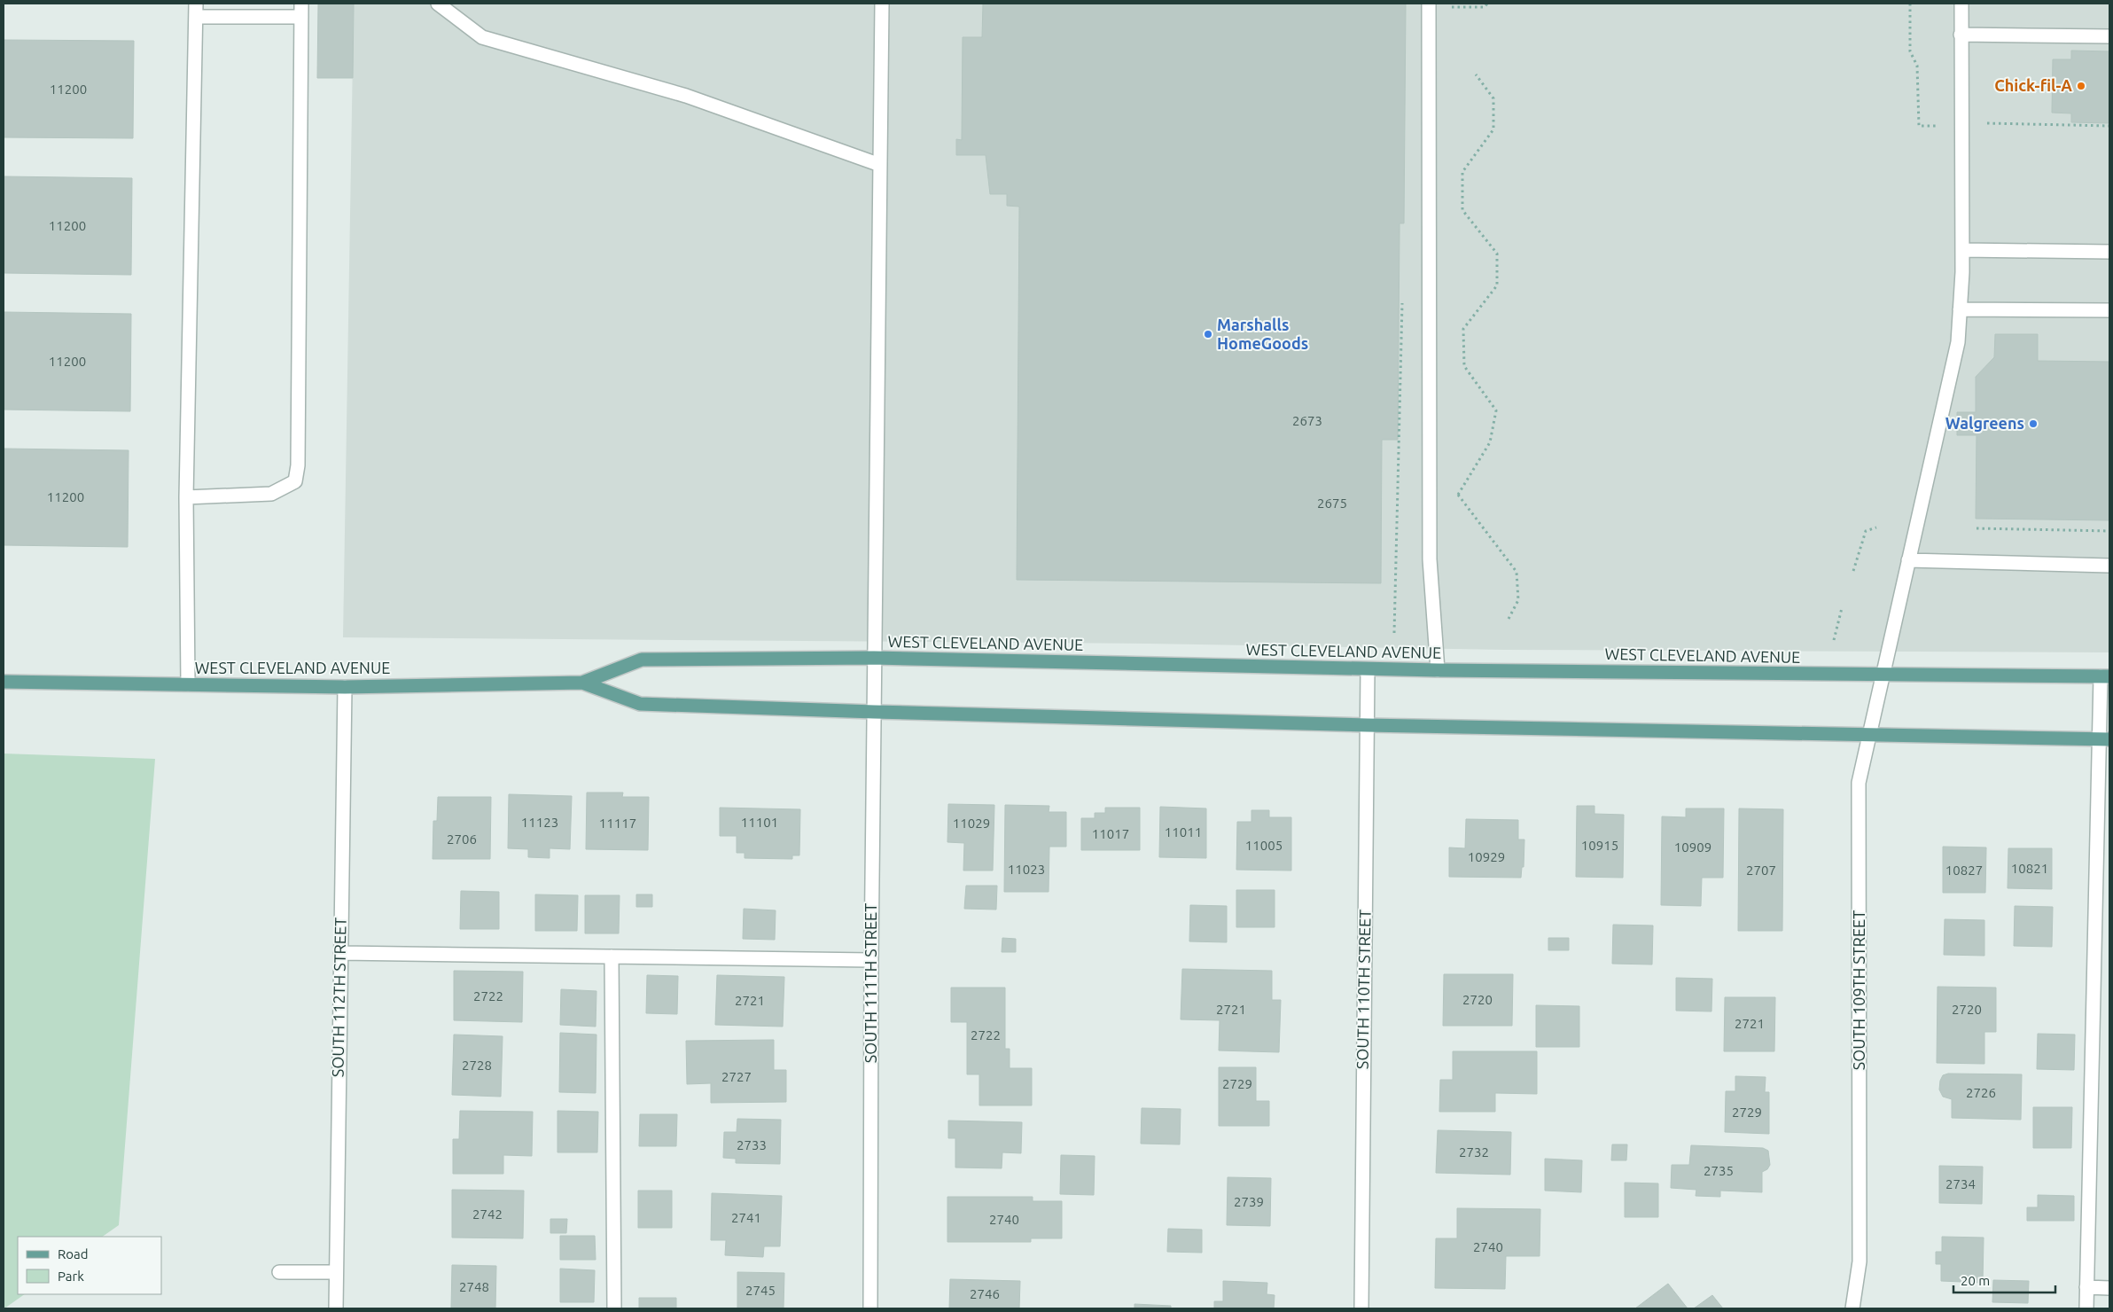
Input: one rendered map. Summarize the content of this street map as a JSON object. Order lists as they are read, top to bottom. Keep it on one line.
{"streets":{"main road":["WEST CLEVELAND AVENUE"],"street":["SOUTH 111TH STREET","SOUTH 110TH STREET","SOUTH 109TH STREET","SOUTH 112TH STREET"]},"crossings":[["WEST CLEVELAND AVENUE","SOUTH 111TH STREET"],["WEST CLEVELAND AVENUE","SOUTH 110TH STREET"],["WEST CLEVELAND AVENUE","SOUTH 109TH STREET"],["WEST CLEVELAND AVENUE","SOUTH 112TH STREET"]],"places":["Chick-fil-A","Marshalls HomeGoods","Walgreens"],"house_numbers":["11200","11200","11200","2673","11200","2675","11123","11101","11117","11029","11011","11017","2706","11005","10915","10909","10929","10821","11023","2707","10827","2722","2720","2721","2721","2720","2721","2722","2728","2727","2729","2726","2729","2733","2732","2735","2734","2739","2742","2741","2740","2740","2748","2745","2746"],"legend":["Road","Park"],"scale_bar":"20 m"}
